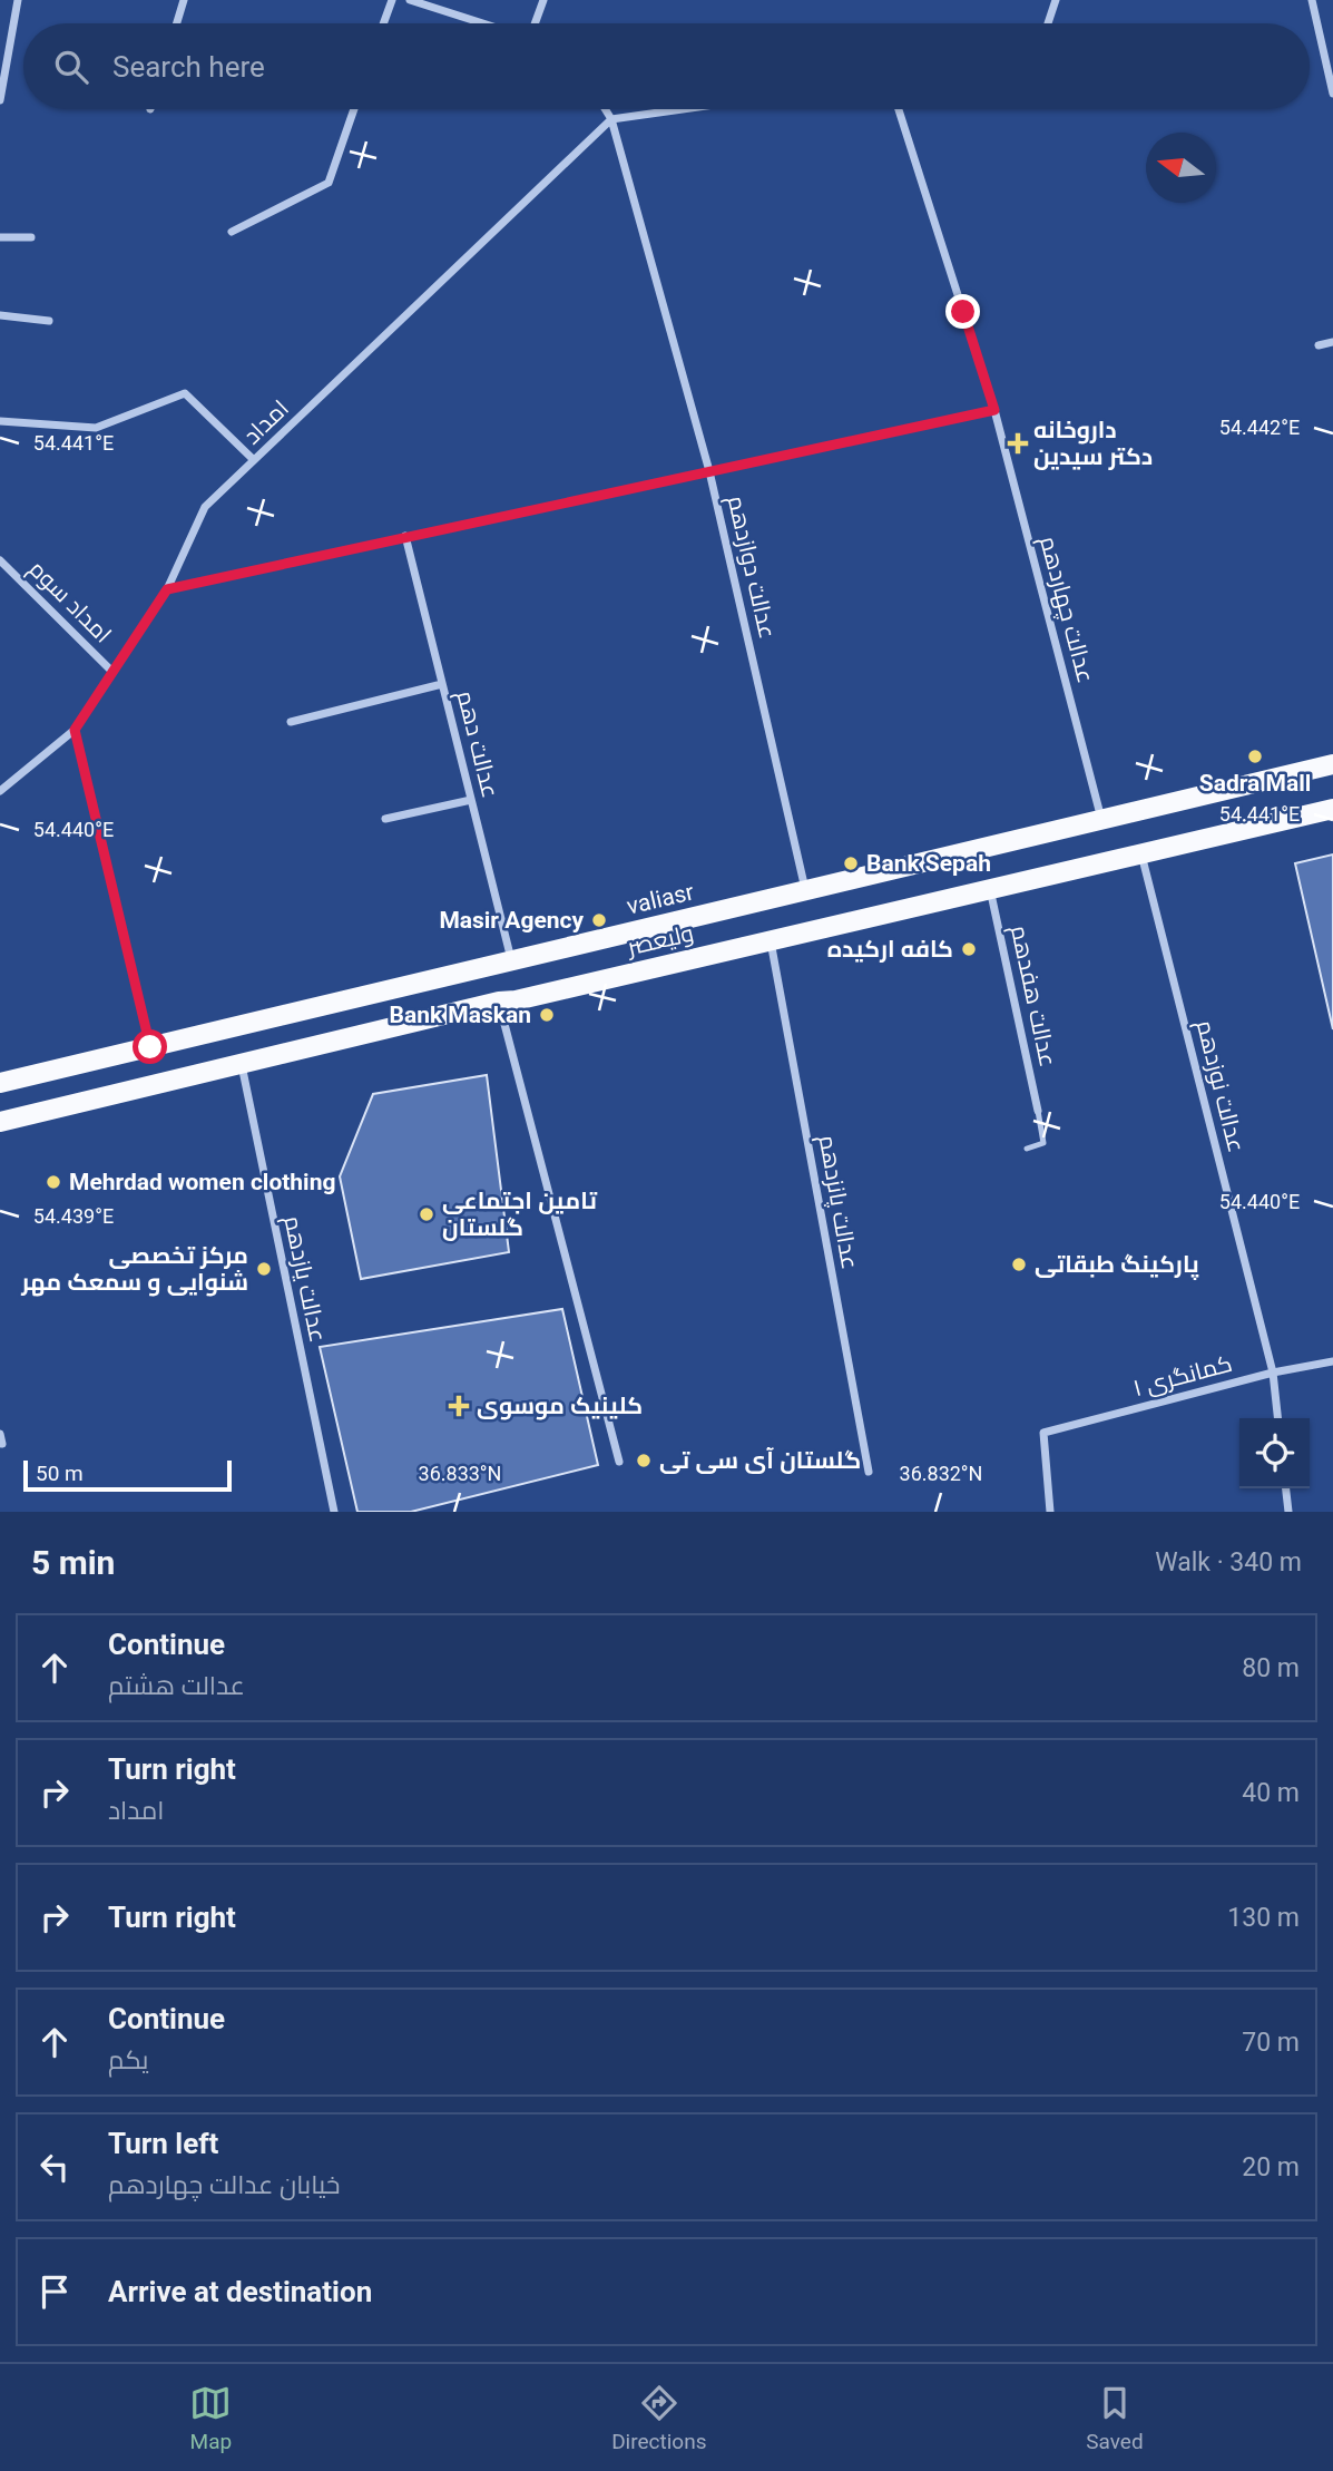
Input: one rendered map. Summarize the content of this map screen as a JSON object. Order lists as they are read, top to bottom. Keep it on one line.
{"streets":{"main road":["valiasr","ولیعصر"],"street":["امداد","عدالت دوازدهم","امداد سوم","عدالت چهاردهم","عدالت دهم","عدالت هفدهم","عدالت نوزدهم","عدالت پانزدهم","عدالت یازدهم","۱ کمانگری"]},"crossings":[["امداد","عدالت دوازدهم"],["امداد","امداد سوم"],["عدالت دوازدهم","valiasr"],["عدالت چهاردهم","valiasr"],["عدالت دهم","valiasr"],["ولیعصر","عدالت هفدهم"],["ولیعصر","عدالت نوزدهم"],["ولیعصر","عدالت پانزدهم"],["ولیعصر","عدالت یازدهم"],["عدالت نوزدهم","۱ کمانگری"]],"places":{"health":["داروخانه دکتر سیدین","کلینیک موسوی"],"other":["Sadra Mall","Bank Sepah","Masir Agency","کافه ارکیده","Bank Maskan","Mehrdad women clothing","تامین اجتماعی گلستان","پارکینگ طبقاتی","مرکز تخصصی شنوایی و سمعک مهر","گلستان آی سی تی"]},"scale_bar":"50 m","north":"left","page":{"search":"Search here","scale":"50 m","heading":["5 min","Walk · 340 m"],"list":[["Continue","عدالت هشتم","80 m"],["Turn right","امداد","40 m"],["Turn right","130 m"],["Continue","یکم","70 m"],["Turn left","خیابان عدالت چهاردهم","20 m"],"Arrive at destination"],"nav":["Map","Directions","Saved"]},"coordinates":["54.442°E","54.441°E","54.440°E","54.439°E","36.833°N","36.832°N"]}
